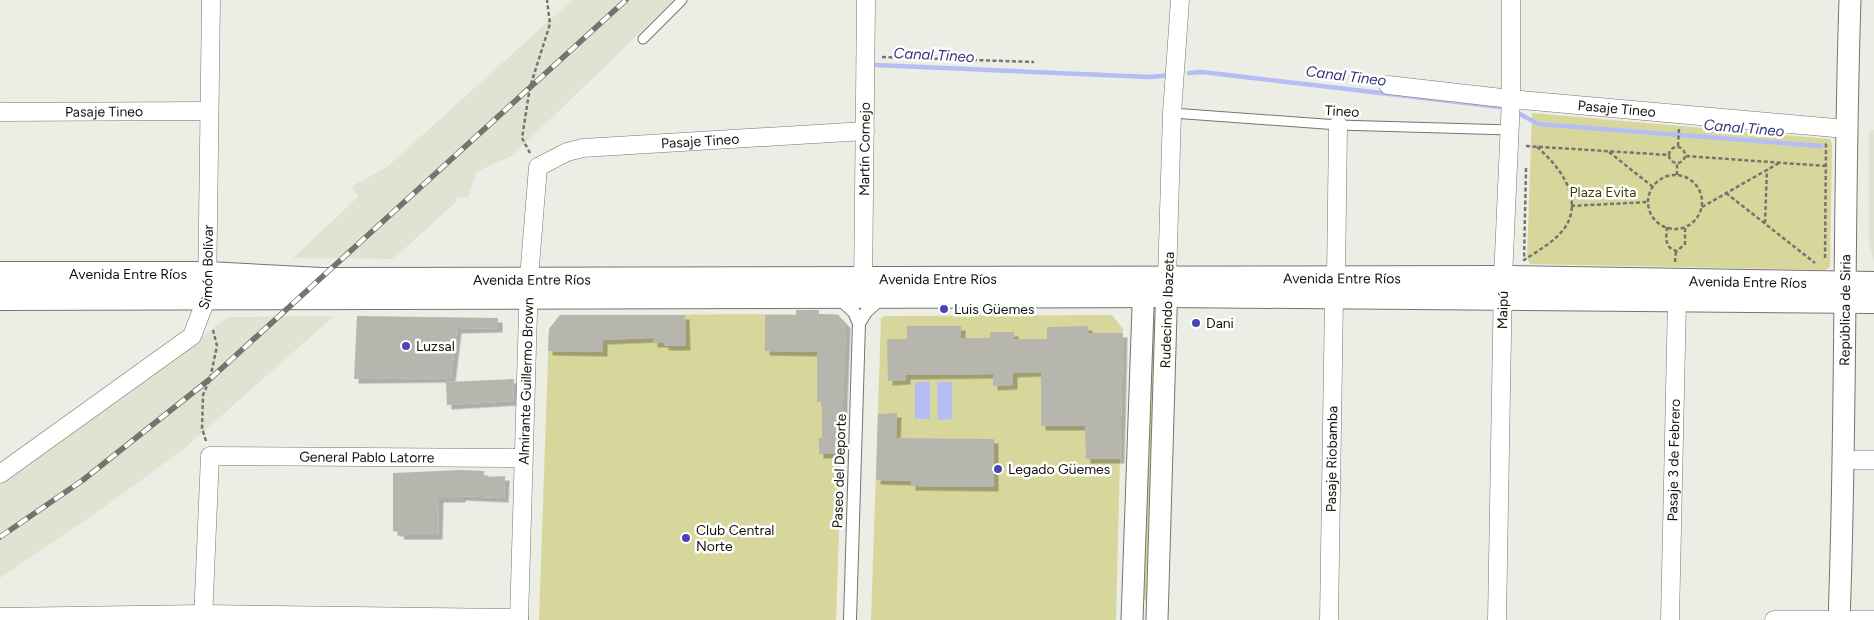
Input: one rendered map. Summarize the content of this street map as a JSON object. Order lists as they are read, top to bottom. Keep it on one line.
{"streets":{"main road":["Avenida Entre Ríos"],"street":["Pasaje Tineo","Martín Cornejo","Simón Bolívar","Rudecindo Ibazeta","Maipú","República de Siria","Almirante Guillermo Brown","General Pablo Latorre","Pasaje Riobamba","Pasaje 3 de Febrero","Paseo del Deporte"],"lane":["Tineo"]},"crossings":[["Pasaje Tineo","Martín Cornejo"],["Pasaje Tineo","Simón Bolívar"],["Pasaje Tineo","Maipú"],["Pasaje Tineo","República de Siria"],["Pasaje Tineo","Almirante Guillermo Brown"],["Tineo","Rudecindo Ibazeta"],["Tineo","Maipú"],["Tineo","Pasaje Riobamba"],["Martín Cornejo","Avenida Entre Ríos"],["Simón Bolívar","Avenida Entre Ríos"],["Simón Bolívar","General Pablo Latorre"],["Avenida Entre Ríos","Rudecindo Ibazeta"],["Avenida Entre Ríos","Maipú"],["Avenida Entre Ríos","República de Siria"],["Avenida Entre Ríos","Almirante Guillermo Brown"],["Avenida Entre Ríos","Pasaje Riobamba"],["Avenida Entre Ríos","Pasaje 3 de Febrero"],["Almirante Guillermo Brown","General Pablo Latorre"]],"water":["Canal Tineo"],"parks":["Plaza Evita"],"places":["Luis Güemes","Dani","Luzsal","Legado Güemes","Club Central Norte"]}
